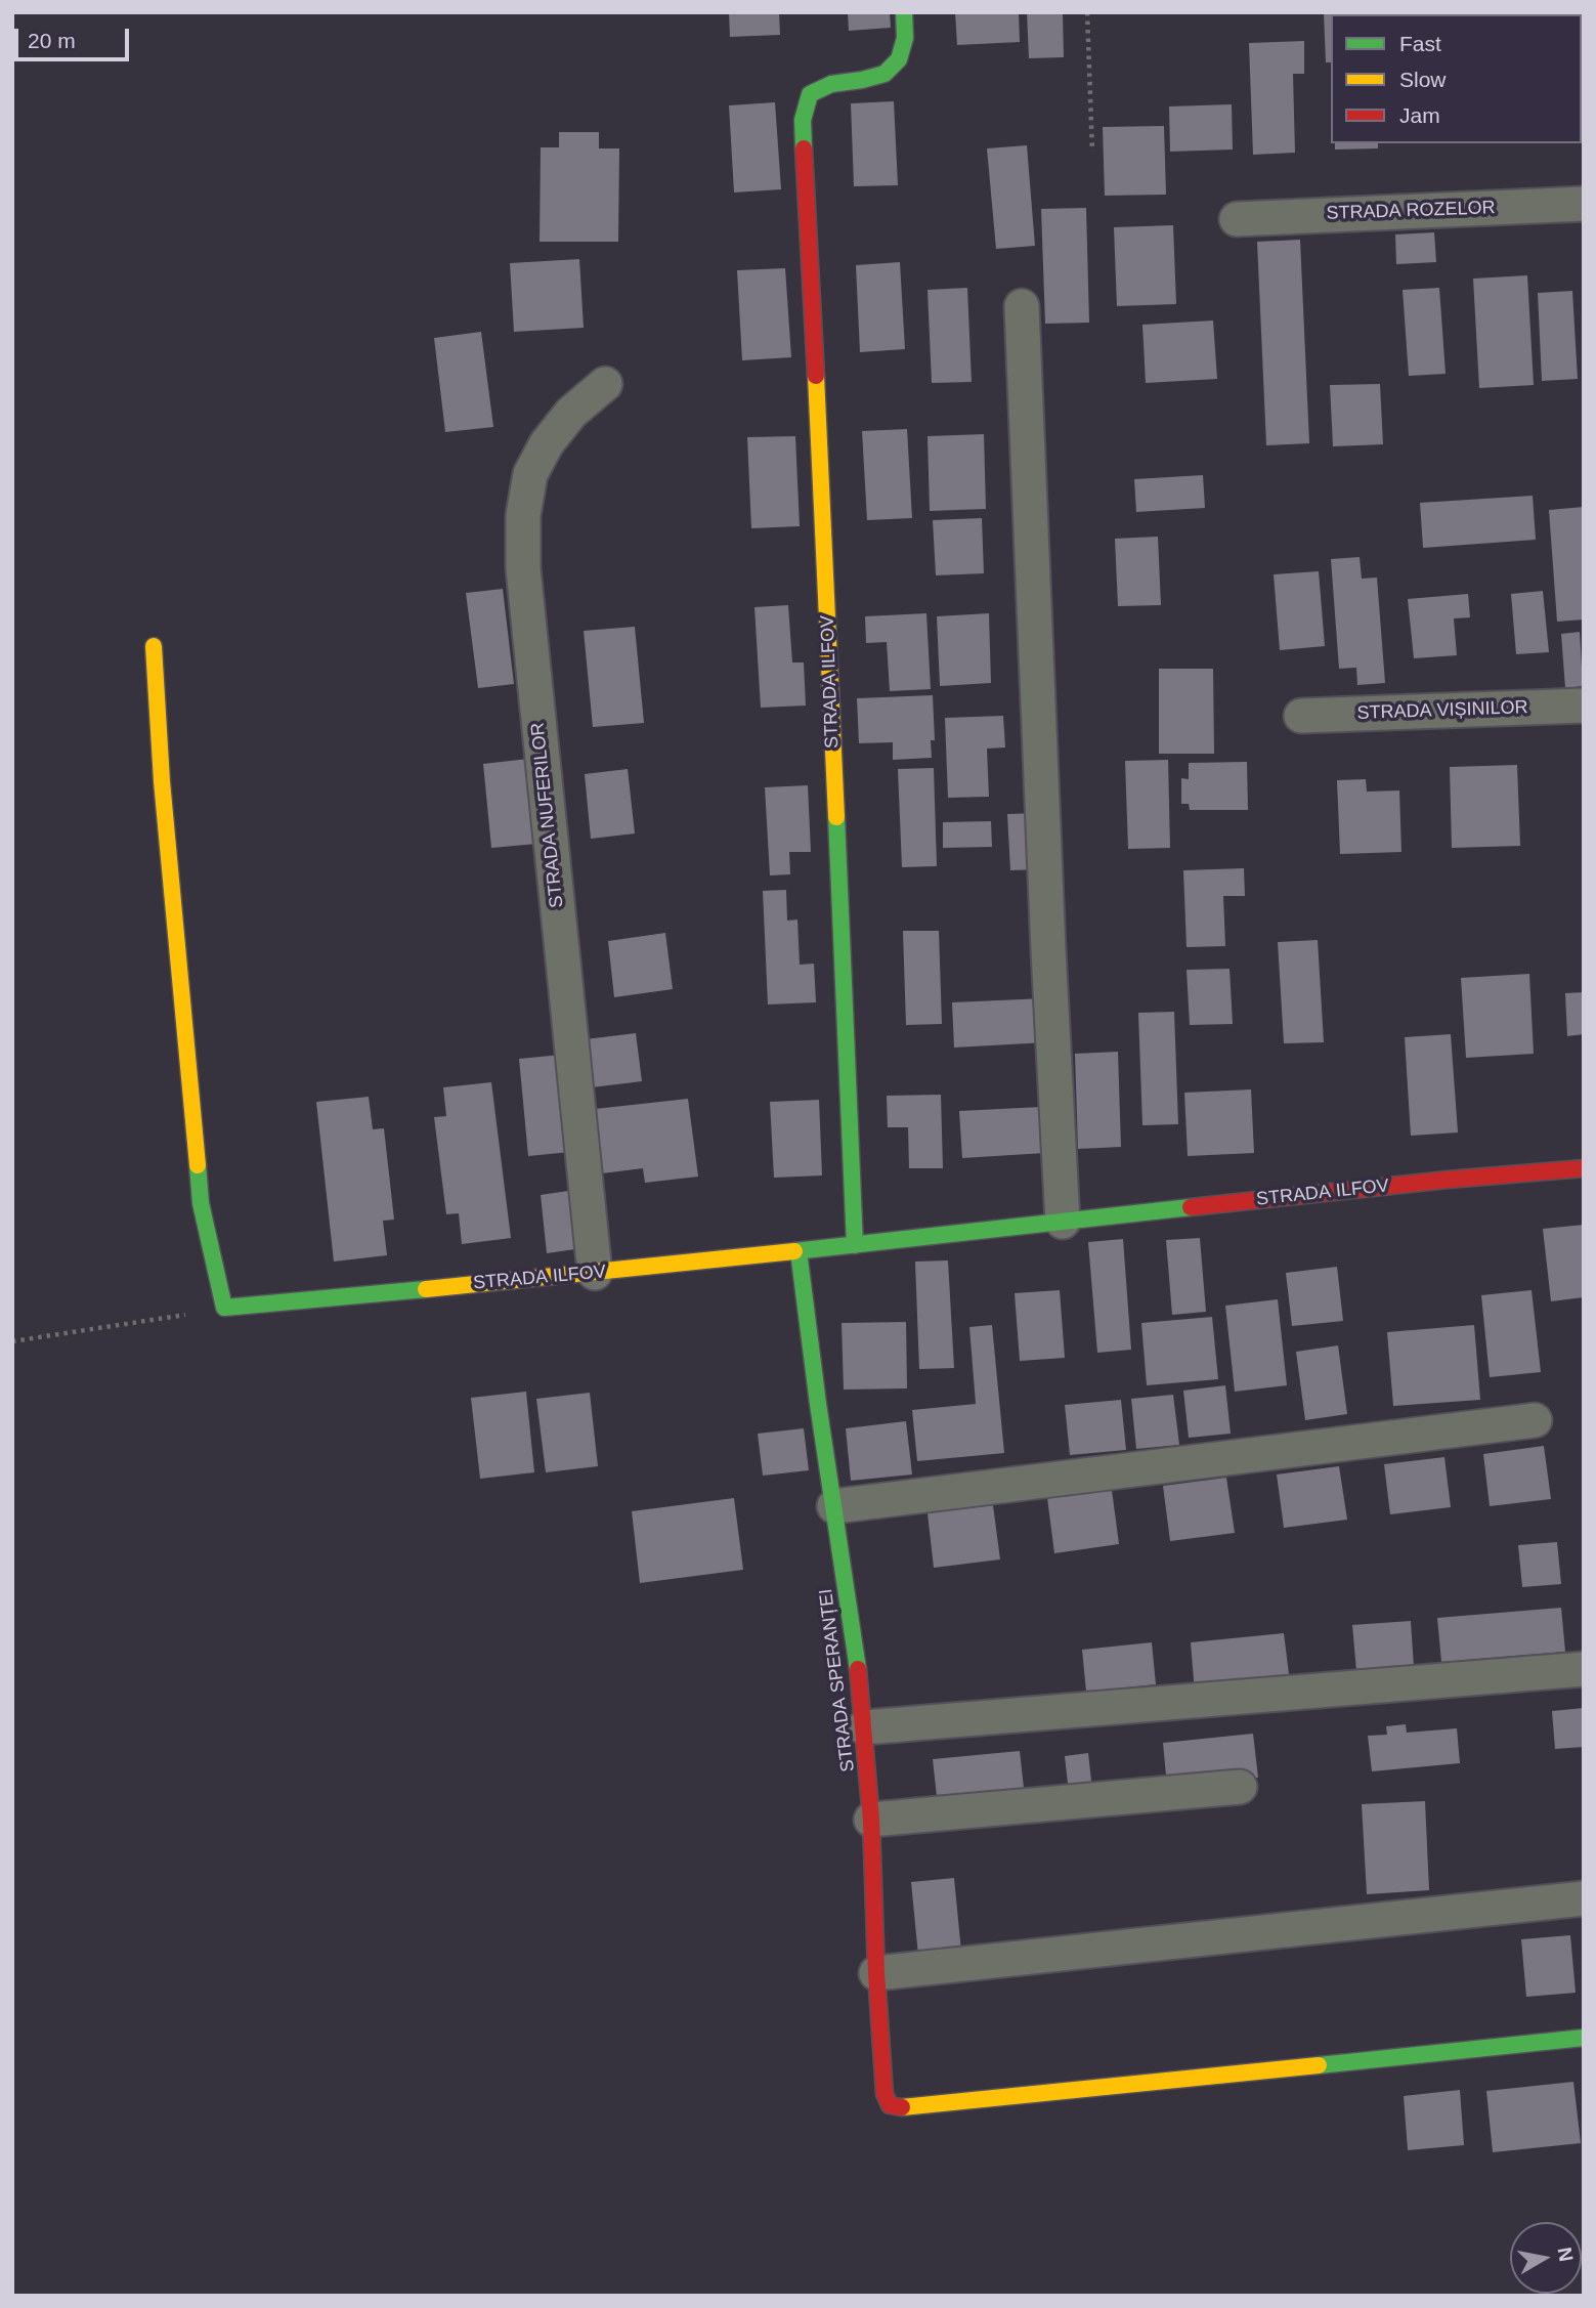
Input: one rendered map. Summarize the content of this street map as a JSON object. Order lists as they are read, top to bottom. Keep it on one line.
{"streets":{"street":["STRADA ROZELOR","STRADA ILFOV","STRADA VIȘINILOR","STRADA NUFERILOR","STRADA SPERANȚEI"]},"crossings":[["STRADA ILFOV","STRADA NUFERILOR"],["STRADA ILFOV","STRADA SPERANȚEI"]],"legend":["Fast","Slow","Jam"],"scale_bar":"20 m","north":"right"}
